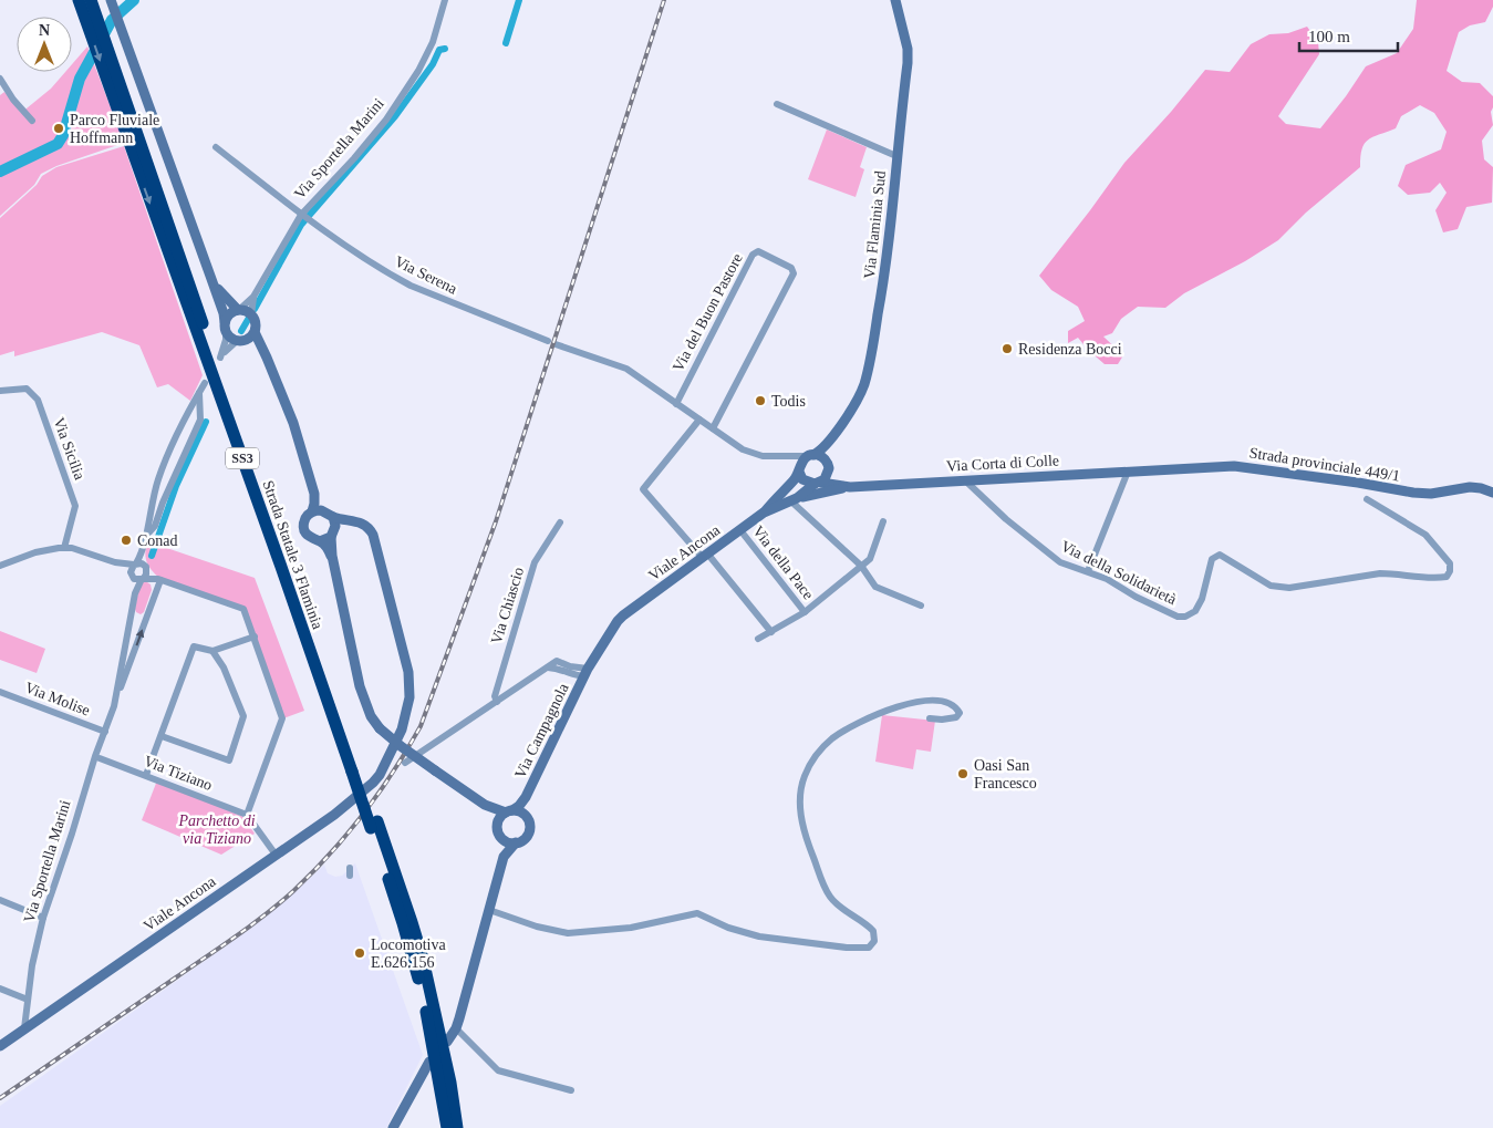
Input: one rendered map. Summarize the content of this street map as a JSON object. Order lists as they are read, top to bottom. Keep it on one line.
{"streets":{"highway":["SS3","Strada Statale 3 Flaminia"],"main road":["Via Sportella Marini","Via Flaminia Sud","Via Corta di Colle","Strada provinciale 449/1","Viale Ancona","Via Campagnola"],"street":["Via Serena","Via del Buon Pastore","Via Sicilia","Via della Pace","Via della Solidarietà","Via Chiascio","Via Molise","Via Tiziano"]},"crossings":[["Via Sportella Marini","Via Serena"],["Via Sportella Marini","Viale Ancona"],["Via Sportella Marini","Via Molise"],["Via Flaminia Sud","Via Corta di Colle"],["Via Flaminia Sud","Viale Ancona"],["Via Corta di Colle","Strada provinciale 449/1"],["Via Corta di Colle","Viale Ancona"],["Via Corta di Colle","Via della Solidarietà"],["Viale Ancona","Via della Pace"],["Viale Ancona","Via Campagnola"]],"parks":["Parchetto di via Tiziano"],"places":["Parco Fluviale Hoffmann","Residenza Bocci","Todis","Conad","Oasi San Francesco","Locomotiva E.626.156"],"scale_bar":"100 m","north":"top"}
